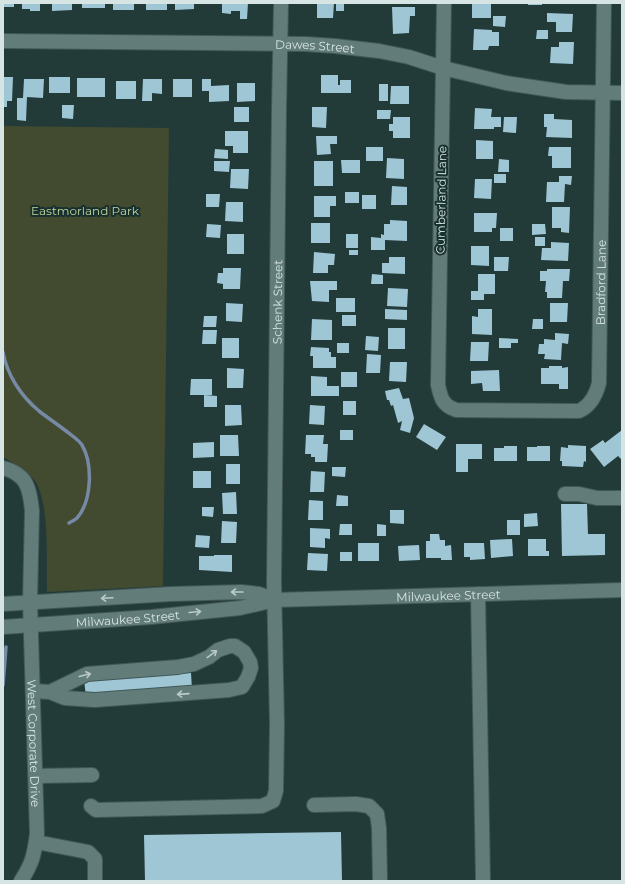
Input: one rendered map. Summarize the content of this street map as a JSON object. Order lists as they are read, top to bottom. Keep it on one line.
{"streets":{"street":["Dawes Street","Cumberland Lane","Bradford Lane","Schenk Street","Milwaukee Street","West Corporate Drive"]},"crossings":[["Dawes Street","Cumberland Lane"],["Dawes Street","Bradford Lane"],["Dawes Street","Schenk Street"],["Cumberland Lane","Bradford Lane"],["Schenk Street","Milwaukee Street"],["Milwaukee Street","West Corporate Drive"]],"parks":["Eastmorland Park"]}
